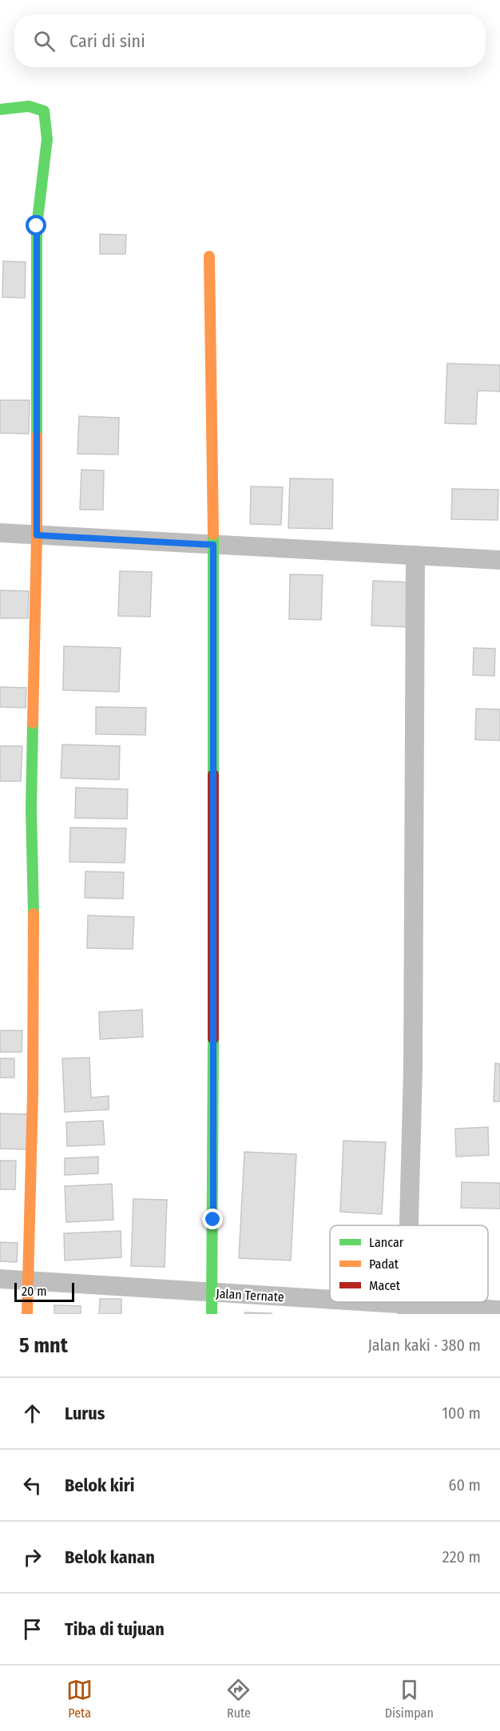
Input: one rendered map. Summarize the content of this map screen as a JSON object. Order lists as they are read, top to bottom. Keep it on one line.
{"streets":{"street":["Jalan Ternate"]},"legend":["Lancar","Padat","Macet"],"scale_bar":"20 m","page":{"search":"Cari di sini","scale":"20 m","heading":["5 mnt","Jalan kaki · 380 m"],"list":[["Lurus","100 m"],["Belok kiri","60 m"],["Belok kanan","220 m"],"Tiba di tujuan"],"nav":["Peta","Rute","Disimpan"]}}
